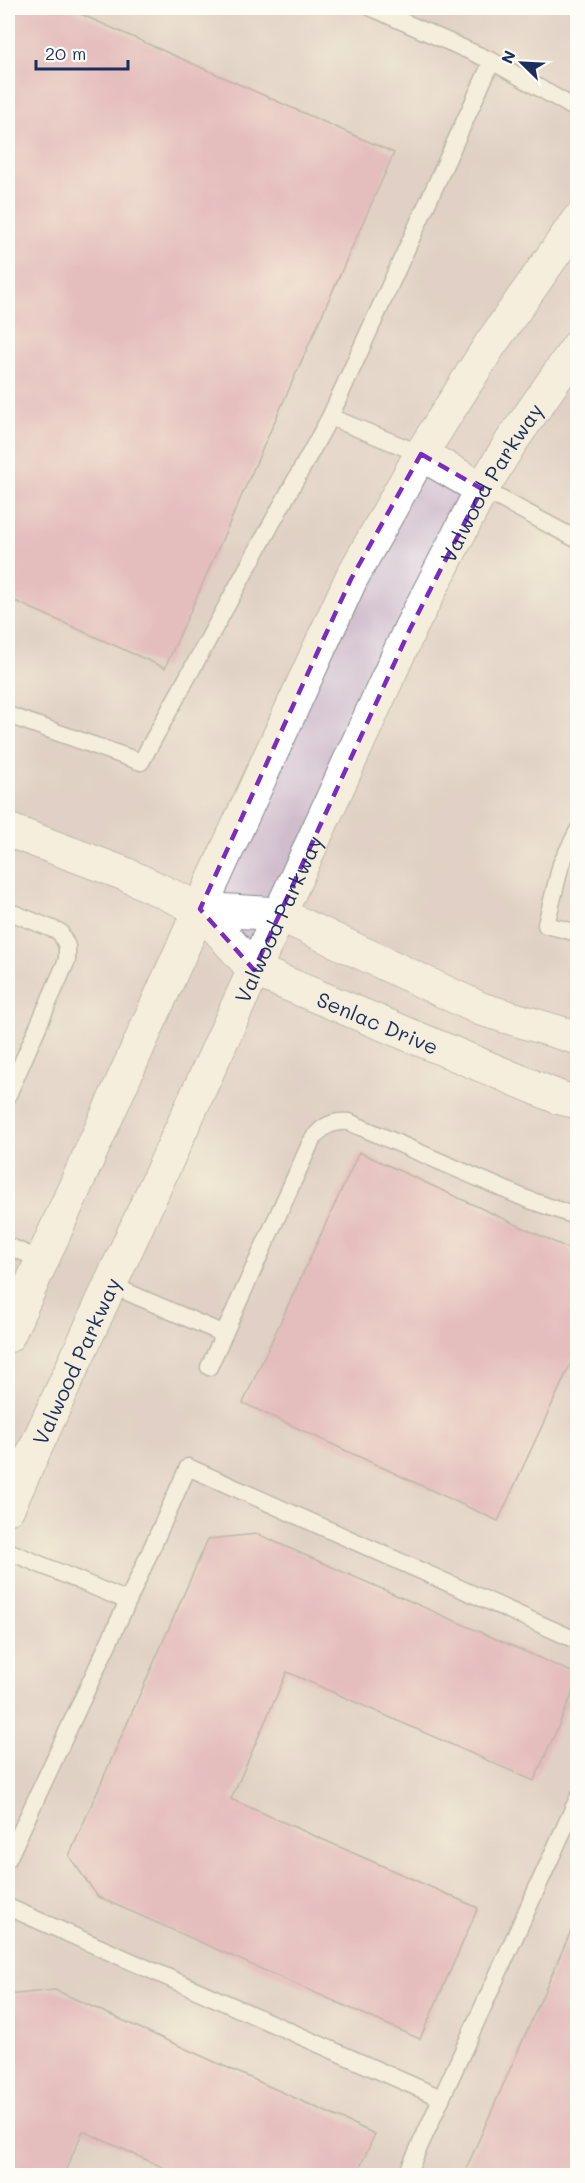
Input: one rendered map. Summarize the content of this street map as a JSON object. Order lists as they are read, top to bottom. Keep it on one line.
{"streets":{"main road":["Valwood Parkway","Senlac Drive"]},"crossings":[["Valwood Parkway","Senlac Drive"]],"scale_bar":"20 m","north":"top left"}
